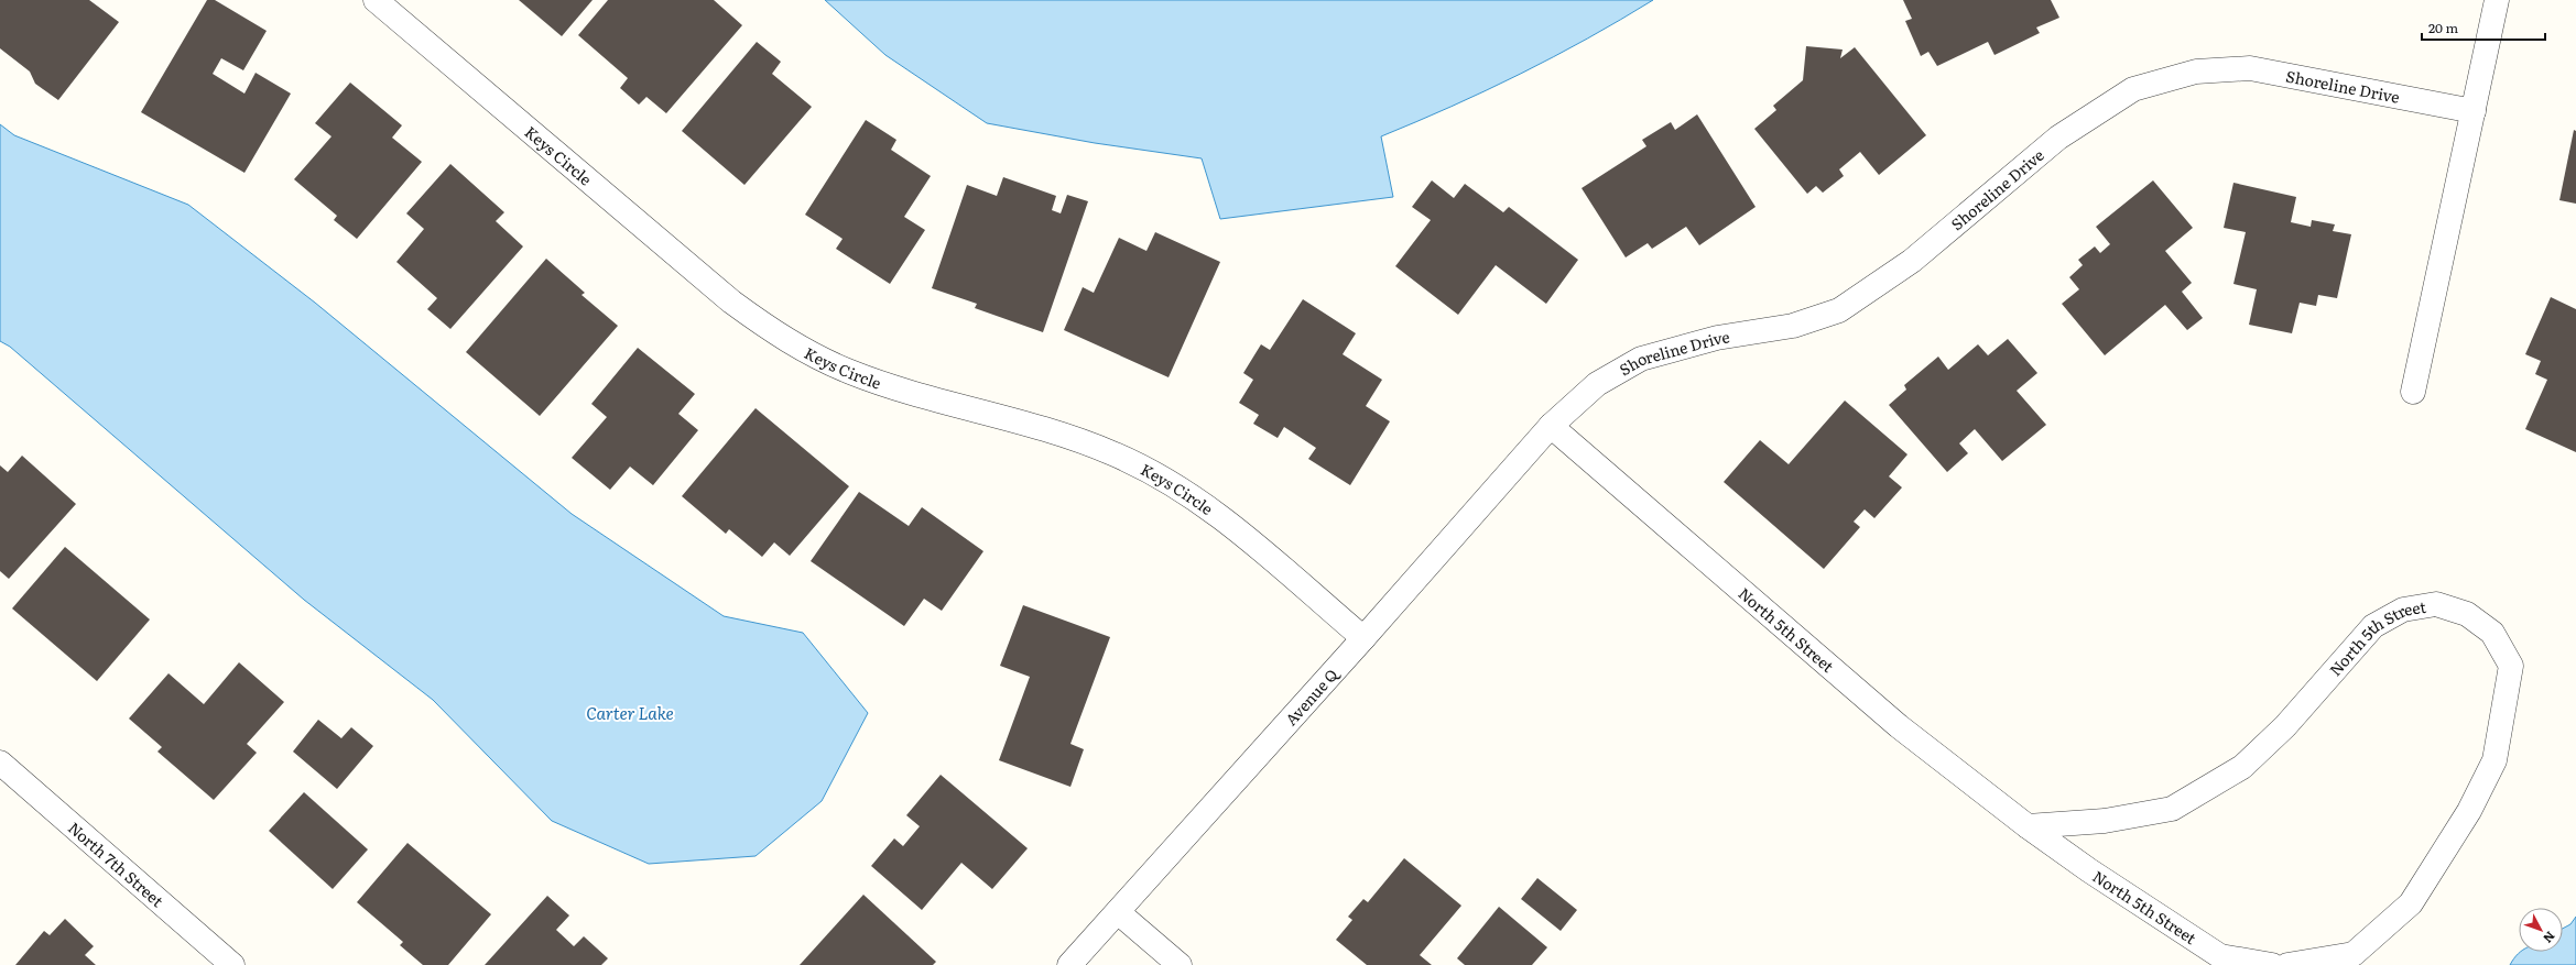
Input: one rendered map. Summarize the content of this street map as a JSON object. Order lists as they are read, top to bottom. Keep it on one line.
{"streets":{"street":["Shoreline Drive","Keys Circle","North 5th Street","Avenue Q","North 7th Street"]},"crossings":[["Shoreline Drive","North 5th Street"],["Shoreline Drive","Avenue Q"],["Keys Circle","Avenue Q"],["North 5th Street","Avenue Q"]],"water":["Carter Lake"],"scale_bar":"20 m","north":"bottom right"}
